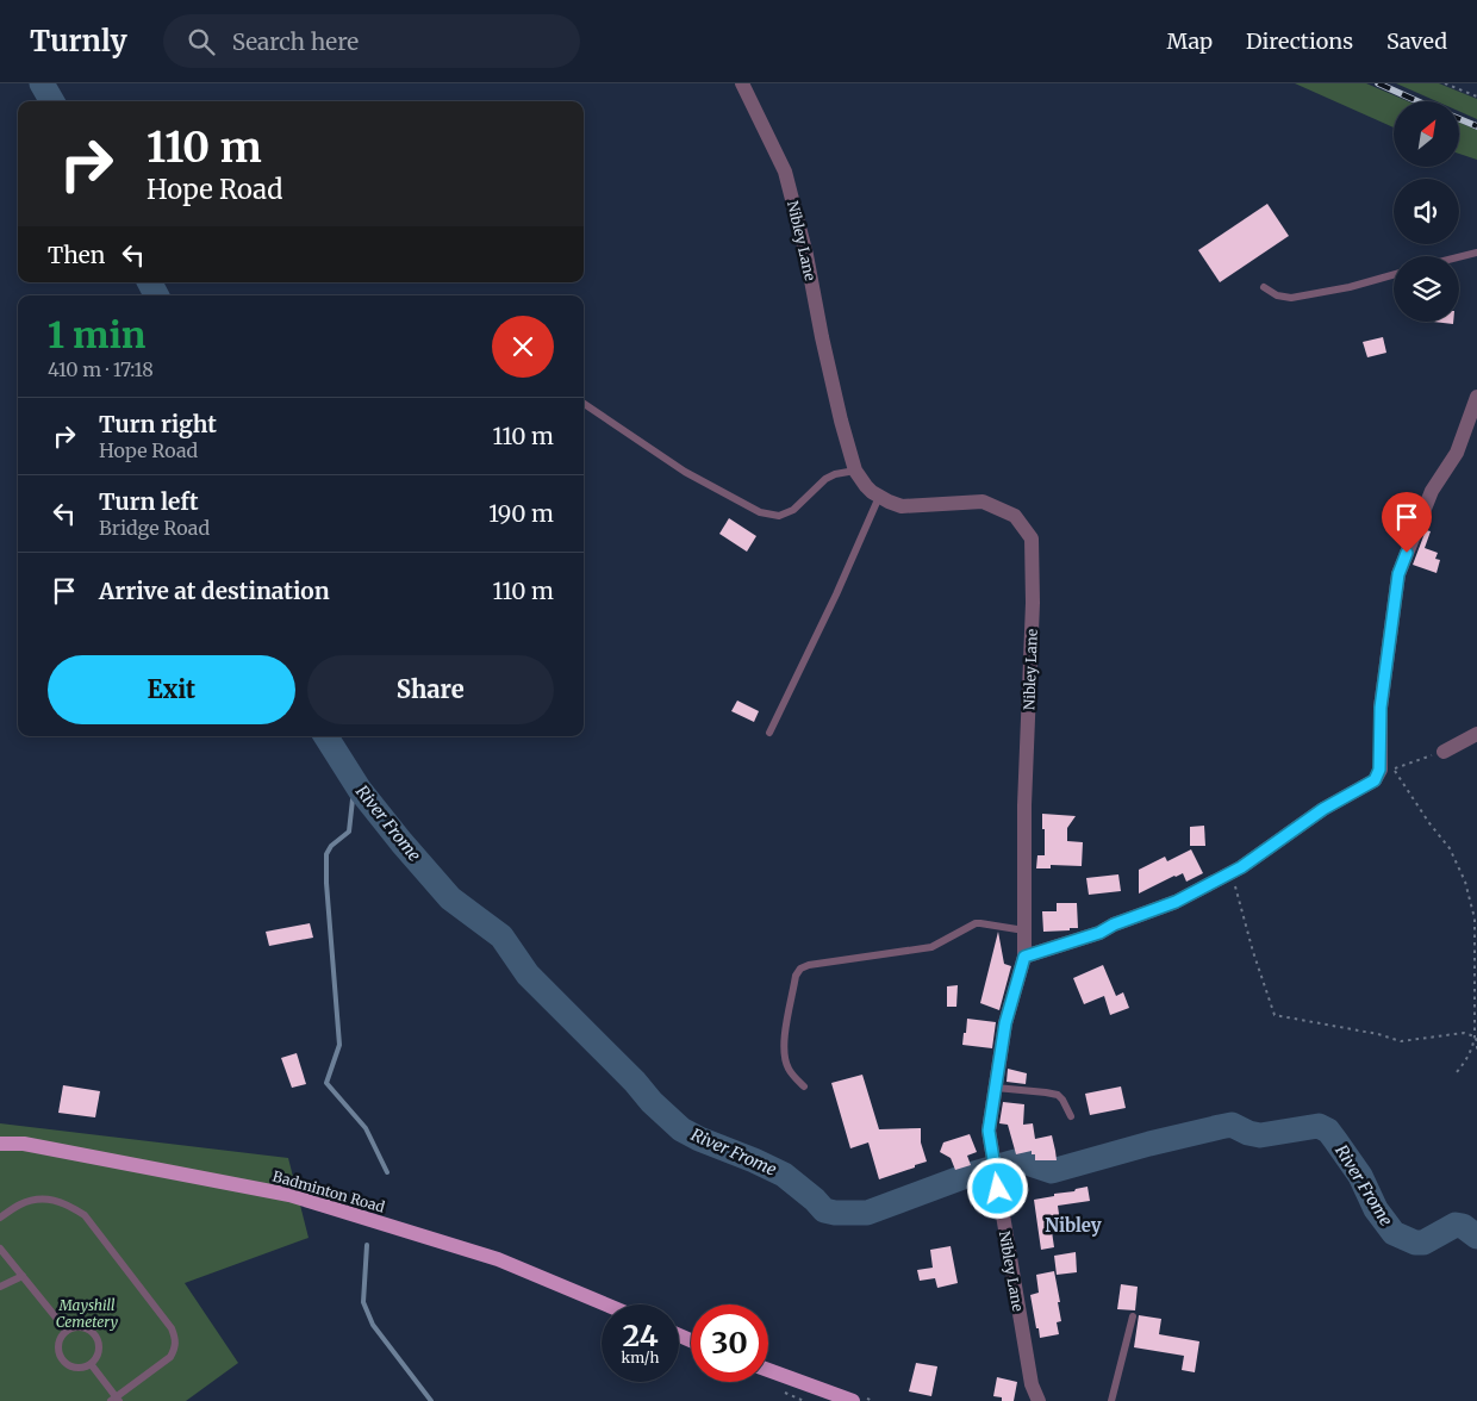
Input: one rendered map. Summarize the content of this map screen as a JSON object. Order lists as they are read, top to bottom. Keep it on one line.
{"streets":{"main road":["Badminton Road"],"street":["Nibley Lane"]},"districts":["Nibley"],"water":["River Frome"],"parks":["Mayshill Cemetery"],"north":"top right","page":{"header":"Turnly","search":"Search here","nav":["Map","Directions","Saved"],"turn":["110 m","Hope Road"],"then":"Then","heading":["1 min","410 m · 17:18"],"list":[{"name":"Turn right","note":"Hope Road","value":"110 m"},{"name":"Turn left","note":"Bridge Road","value":"190 m"},{"name":"Arrive at destination","value":"110 m"}],"buttons":["Exit","Share"],"speed":"24 km/h","limit":"30"}}
